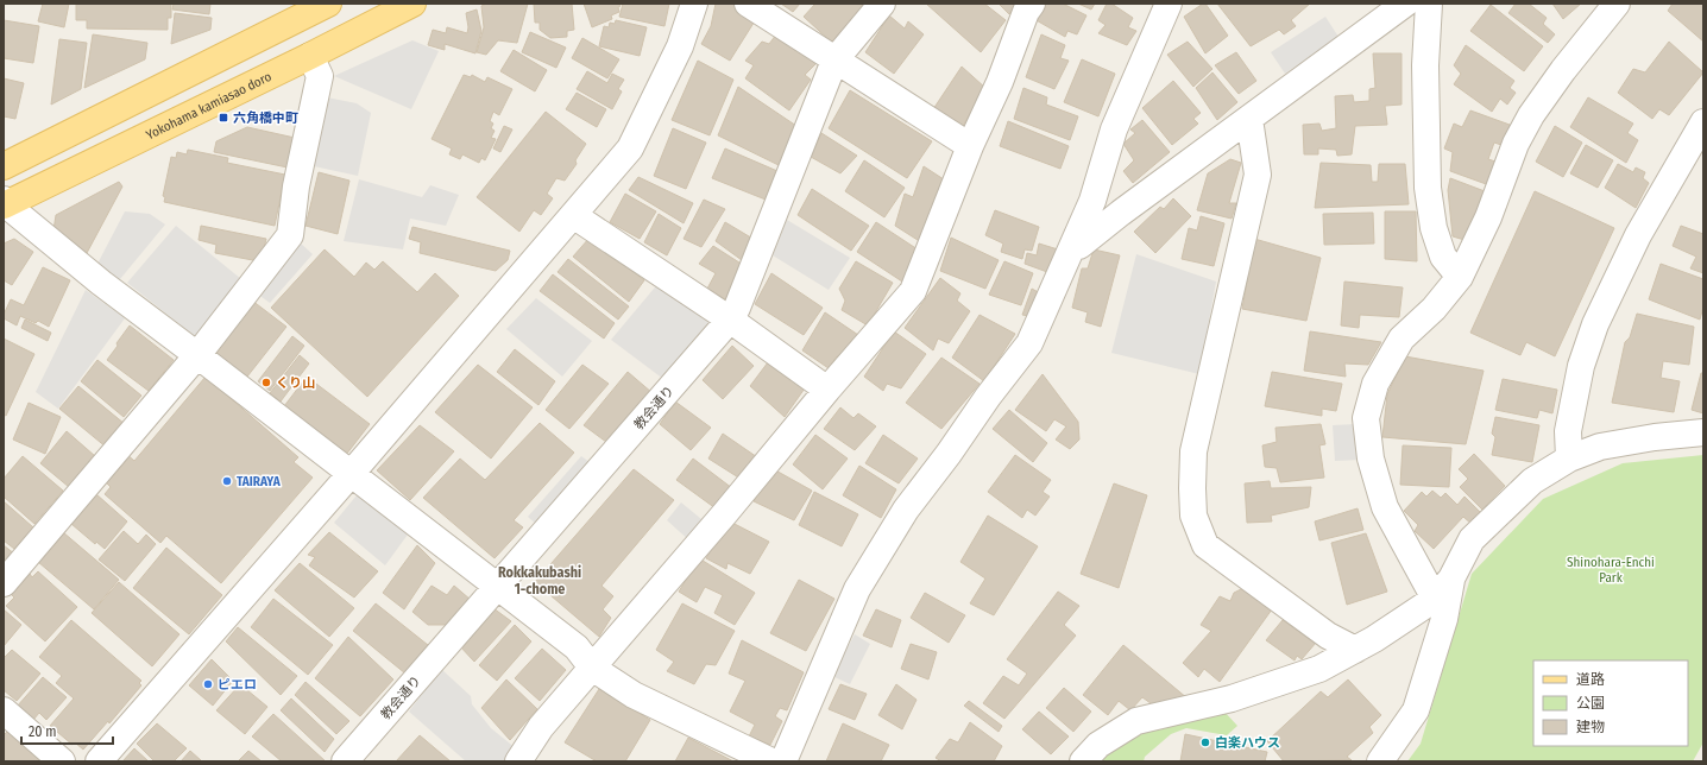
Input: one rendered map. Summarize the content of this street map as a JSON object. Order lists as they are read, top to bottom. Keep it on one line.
{"streets":{"main road":["Yokohama kamiasao doro"],"street":["教会通り"]},"districts":["Rokkakubashi 1-chome"],"parks":["Shinohara-Enchi Park"],"places":{"transit":["六角橋中町"],"other":["くり山","TAIRAYA","ピエロ","白楽ハウス"]},"legend":["道路","公園","建物"],"scale_bar":"20 m"}
